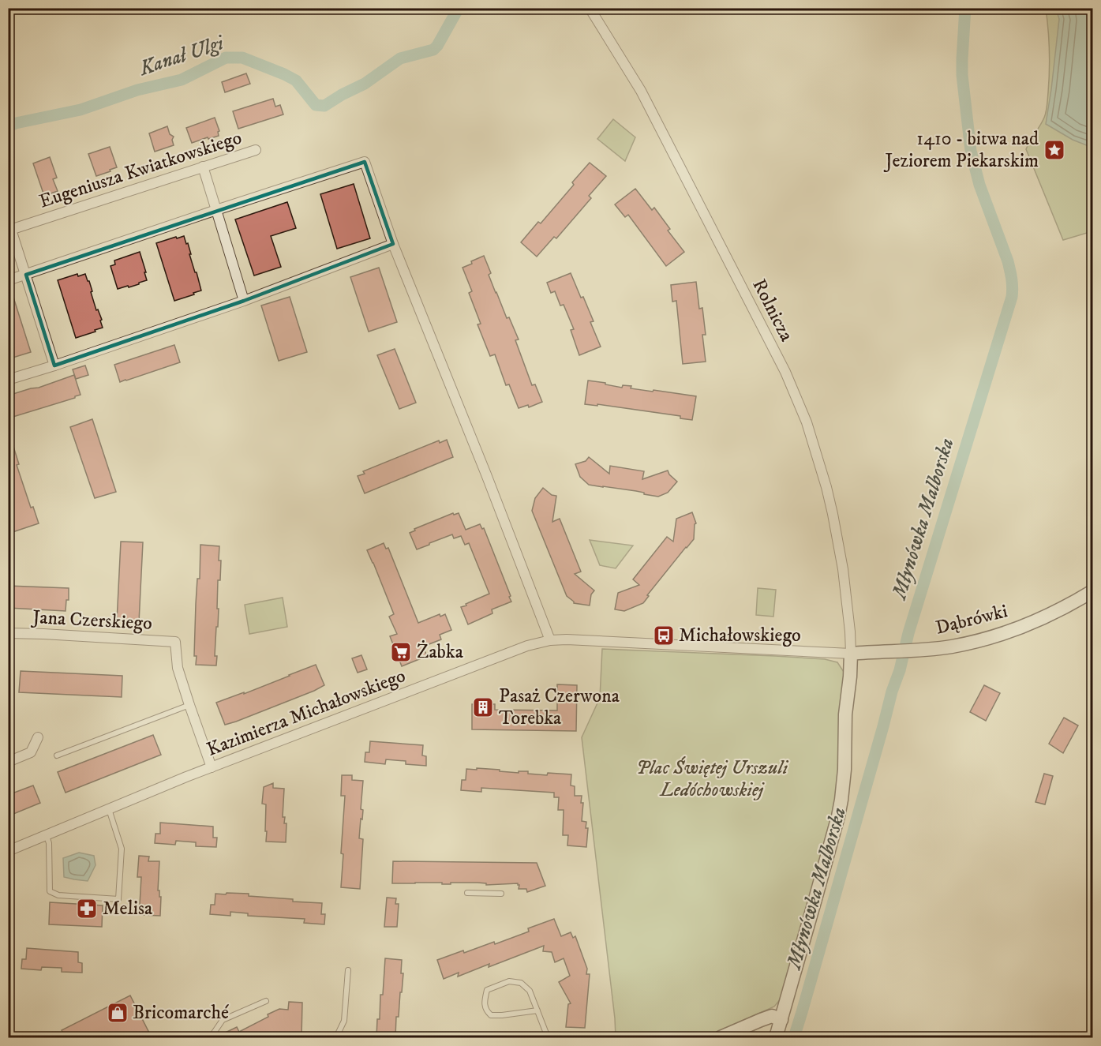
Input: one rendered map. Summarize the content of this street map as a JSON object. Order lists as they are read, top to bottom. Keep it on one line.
{"streets":{"street":["Eugeniusza Kwiatkowskiego","Rolnicza","Dąbrówki","Jana Czerskiego","Kazimierza Michałowskiego"]},"crossings":[["Rolnicza","Dąbrówki"],["Rolnicza","Kazimierza Michałowskiego"],["Dąbrówki","Kazimierza Michałowskiego"]],"water":["Kanał Ulgi","Młynówka Malborska"],"parks":["Plac Świętej Urszuli Ledóchowskiej"],"places":{"place":["1410 - bitwa nad Jeziorem Piekarskim"],"bus stop":["Michałowskiego"],"supermarket":["Żabka"],"building":["Pasaż Czerwona Torebka"],"pharmacy":["Melisa"],"shop":["Bricomarché"]}}
